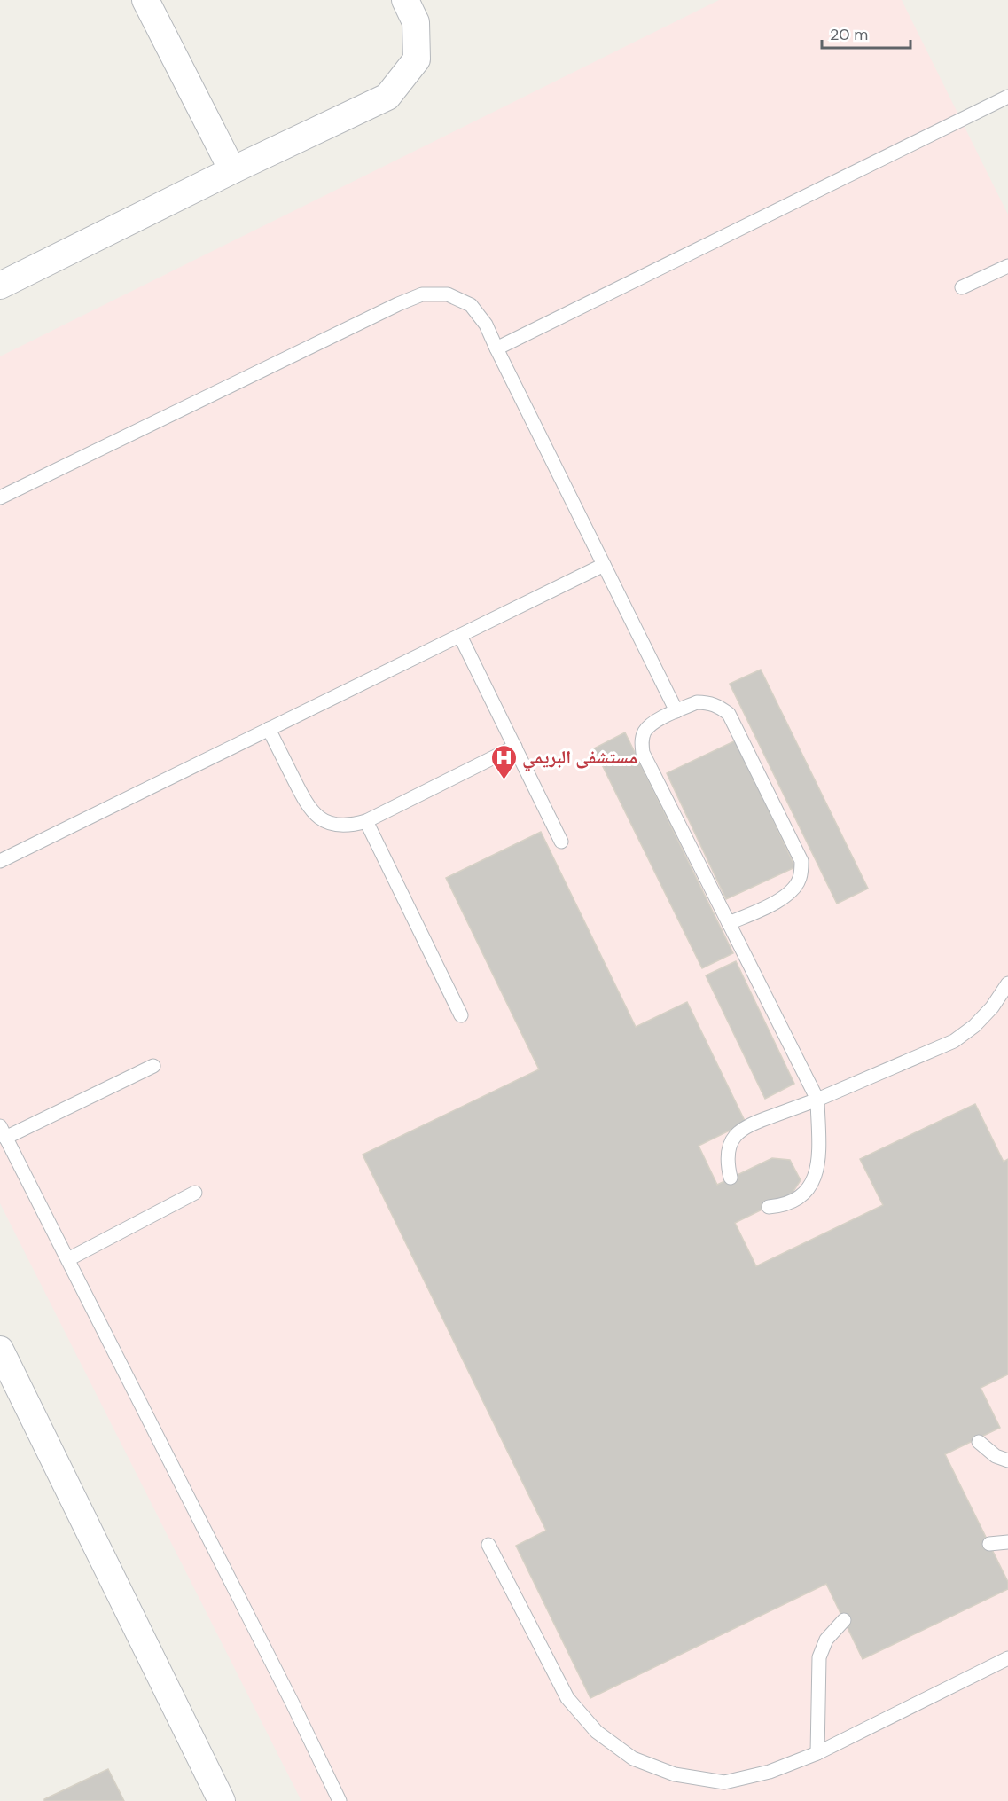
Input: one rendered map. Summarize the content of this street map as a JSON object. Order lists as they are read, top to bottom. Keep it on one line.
{"places":{"hospital":["مستشفى البريمي"]},"scale_bar":"20 m"}
